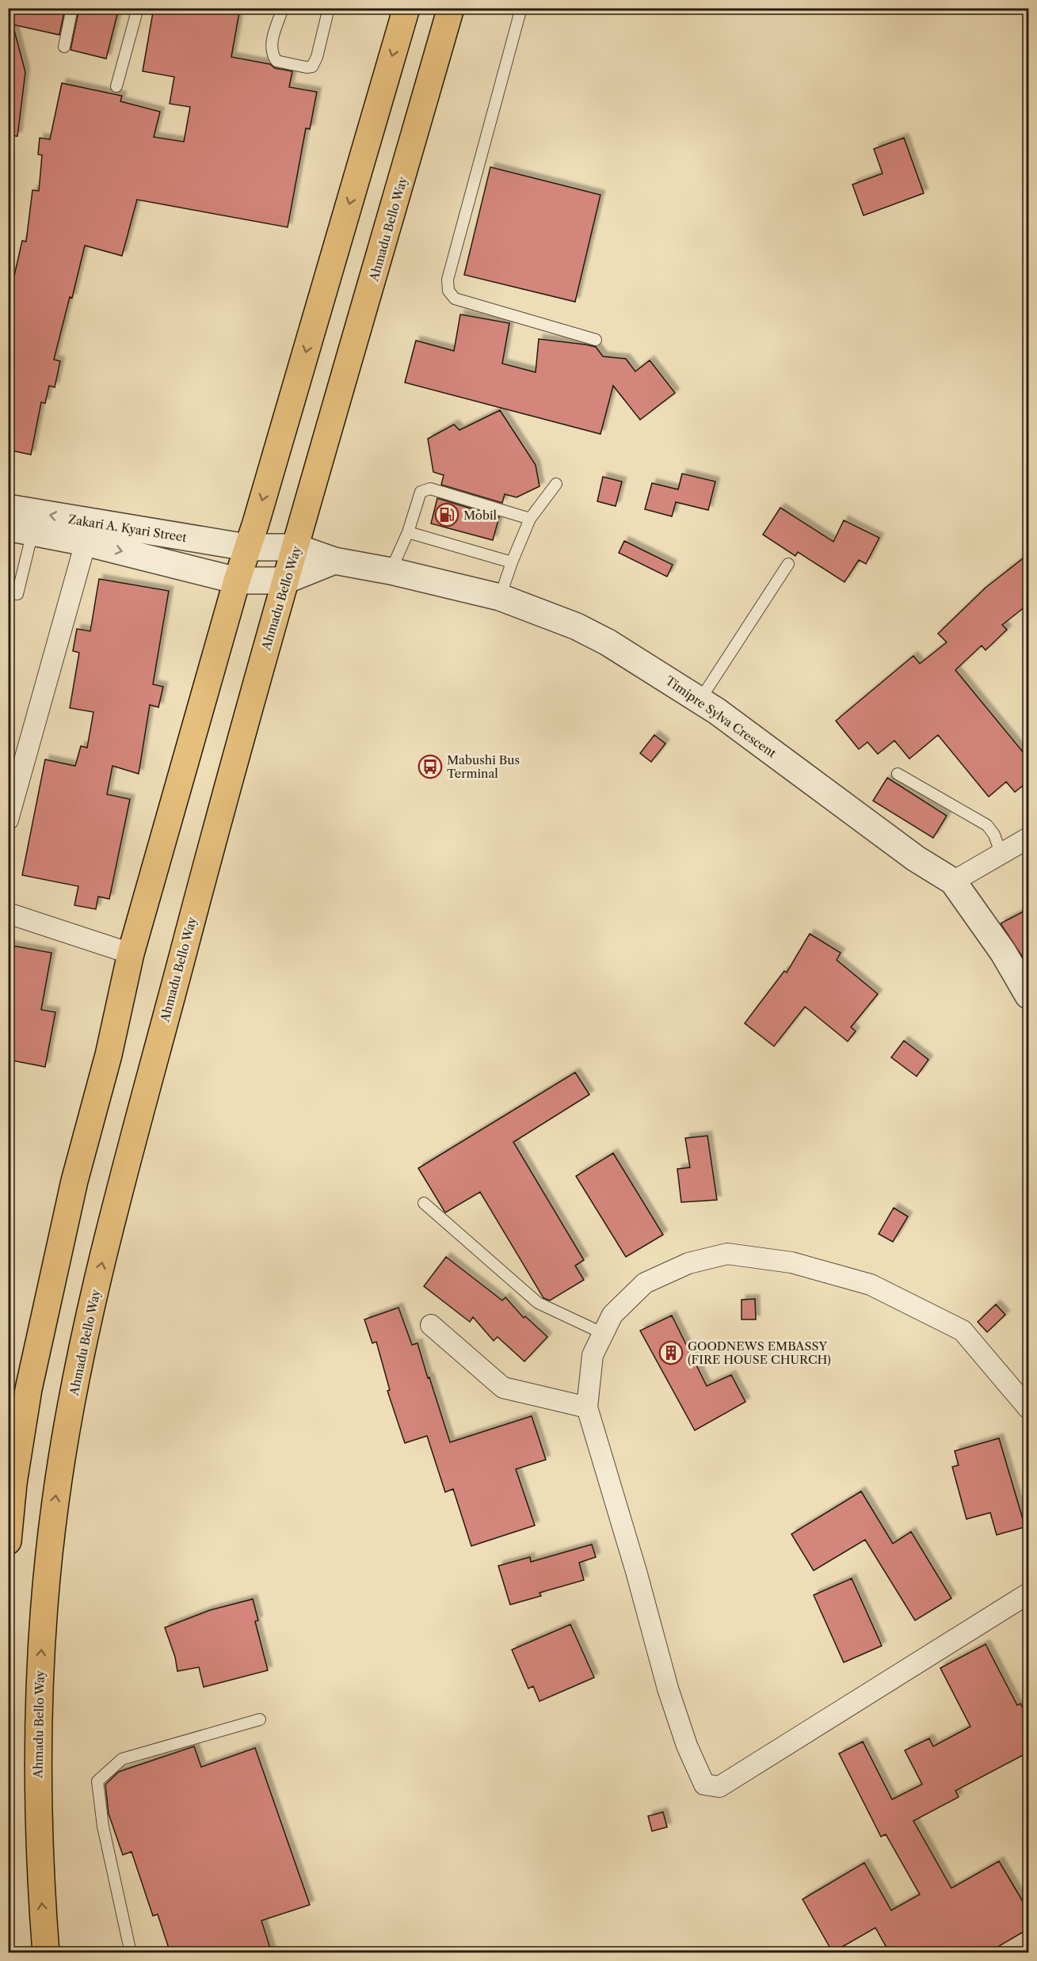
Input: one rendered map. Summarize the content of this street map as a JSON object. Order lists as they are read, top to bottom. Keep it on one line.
{"streets":{"main road":["Ahmadu Bello Way"],"street":["Zakari A. Kyari Street","Timipre Sylva Crescent"]},"crossings":[["Ahmadu Bello Way","Timipre Sylva Crescent"],["Zakari A. Kyari Street","Timipre Sylva Crescent"]],"places":{"fuel station":["Mobil"],"bus stop":["Mabushi Bus Terminal"],"building":["GOODNEWS EMBASSY (FIRE HOUSE CHURCH)"]}}
